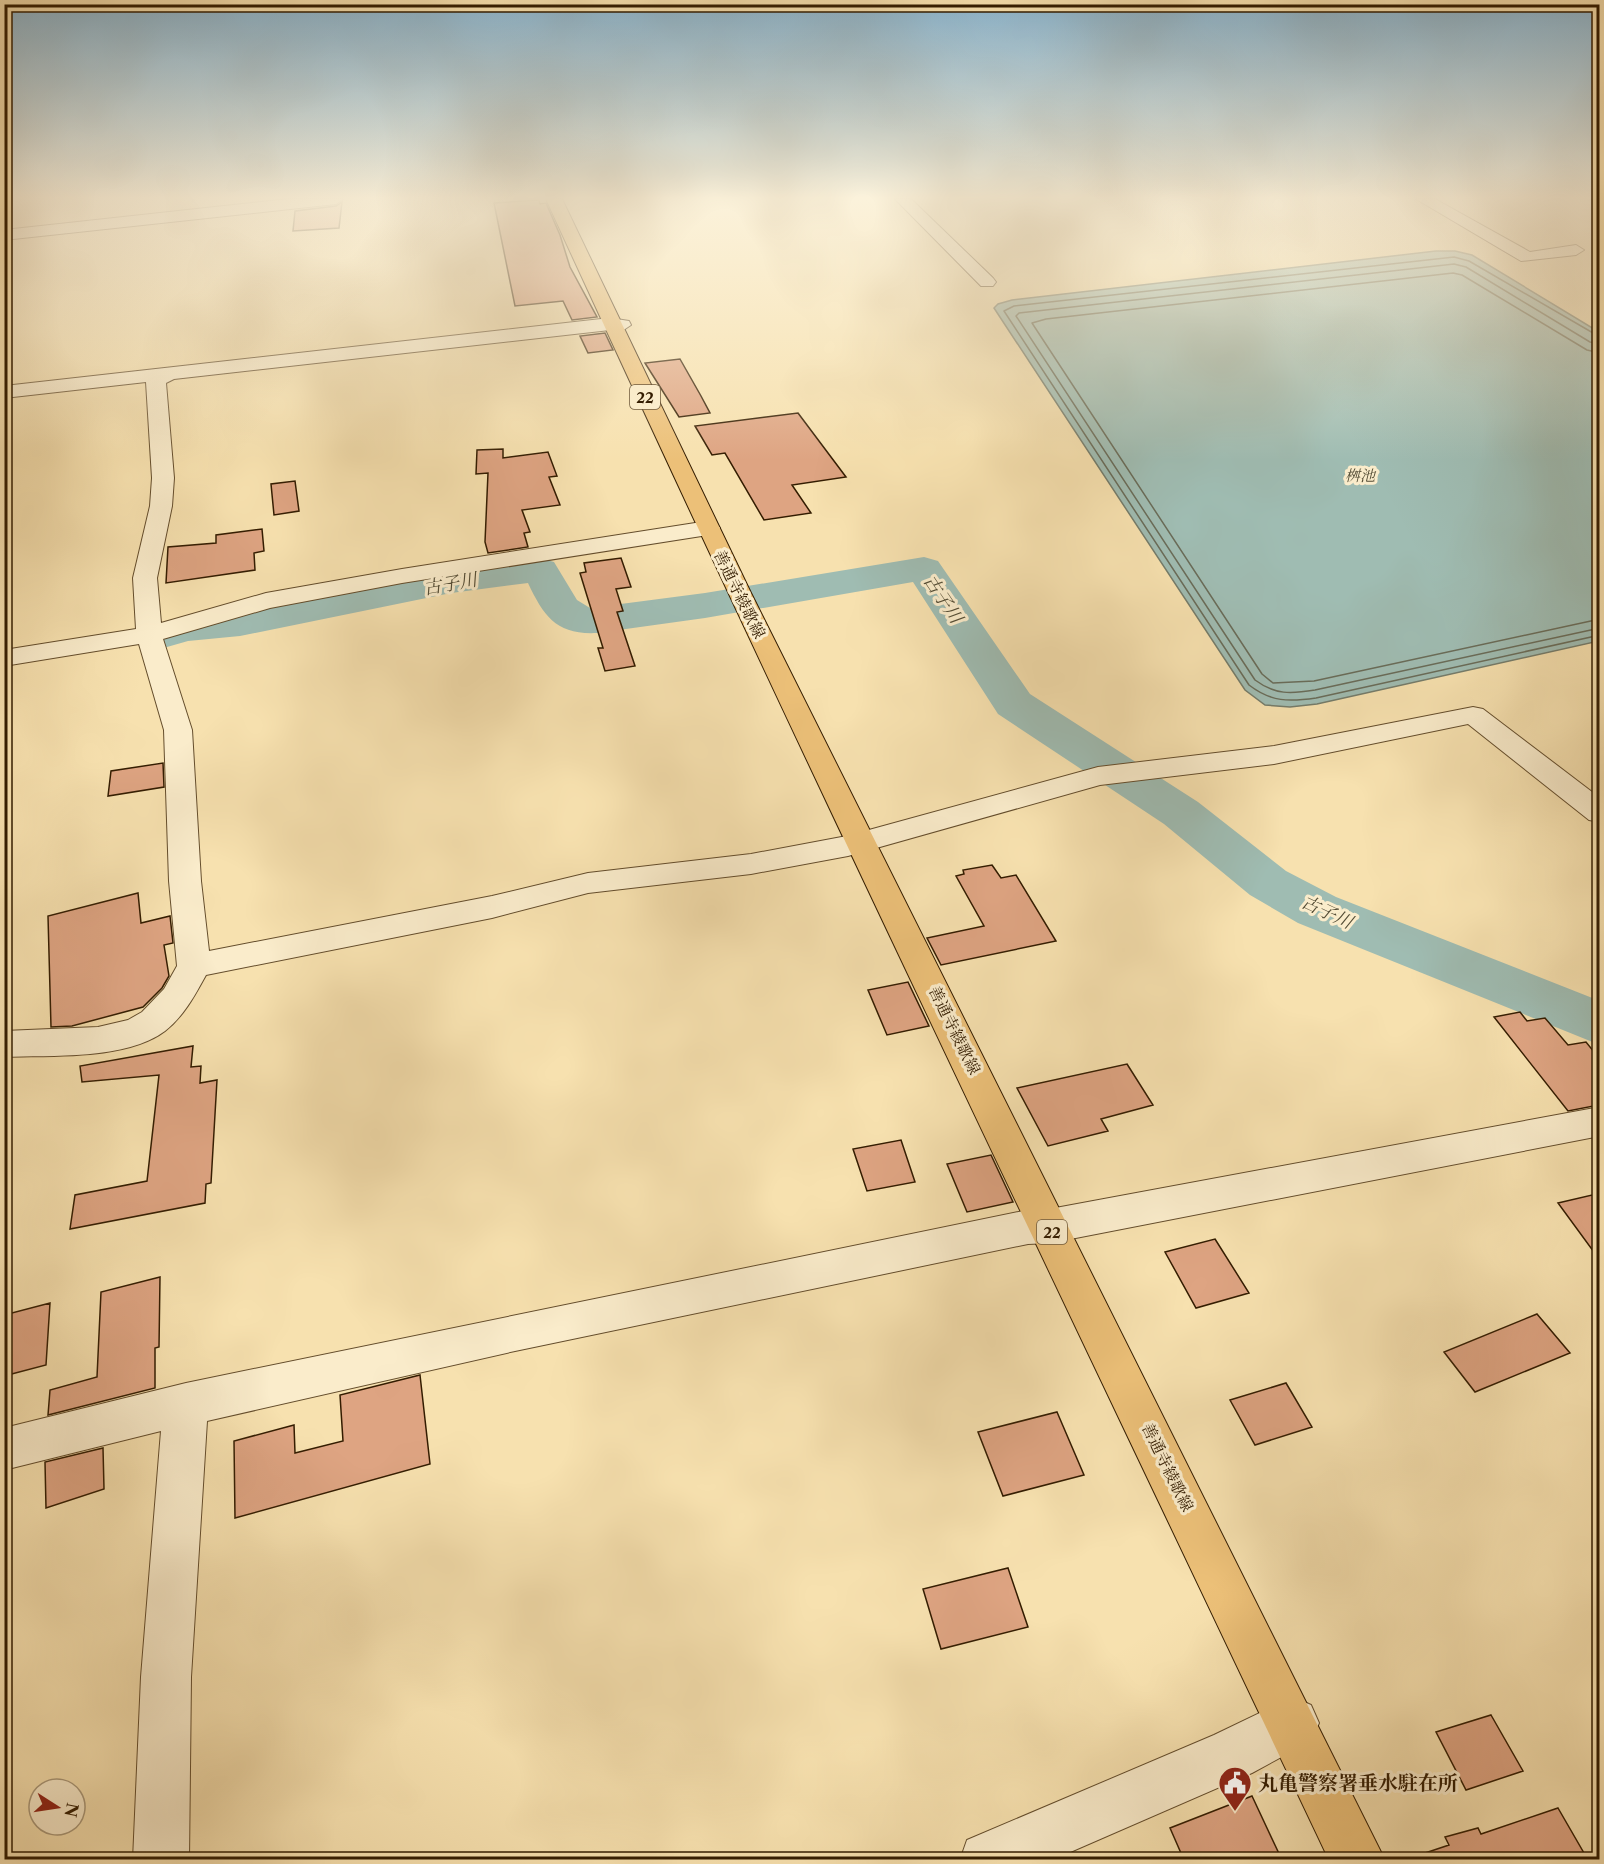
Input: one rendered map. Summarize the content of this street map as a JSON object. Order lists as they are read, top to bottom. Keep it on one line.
{"streets":{"main road":["22","善通寺綾歌線"]},"water":["桝池","古子川"],"places":{"public building":["丸亀警察署垂水駐在所"]},"north":"right"}
